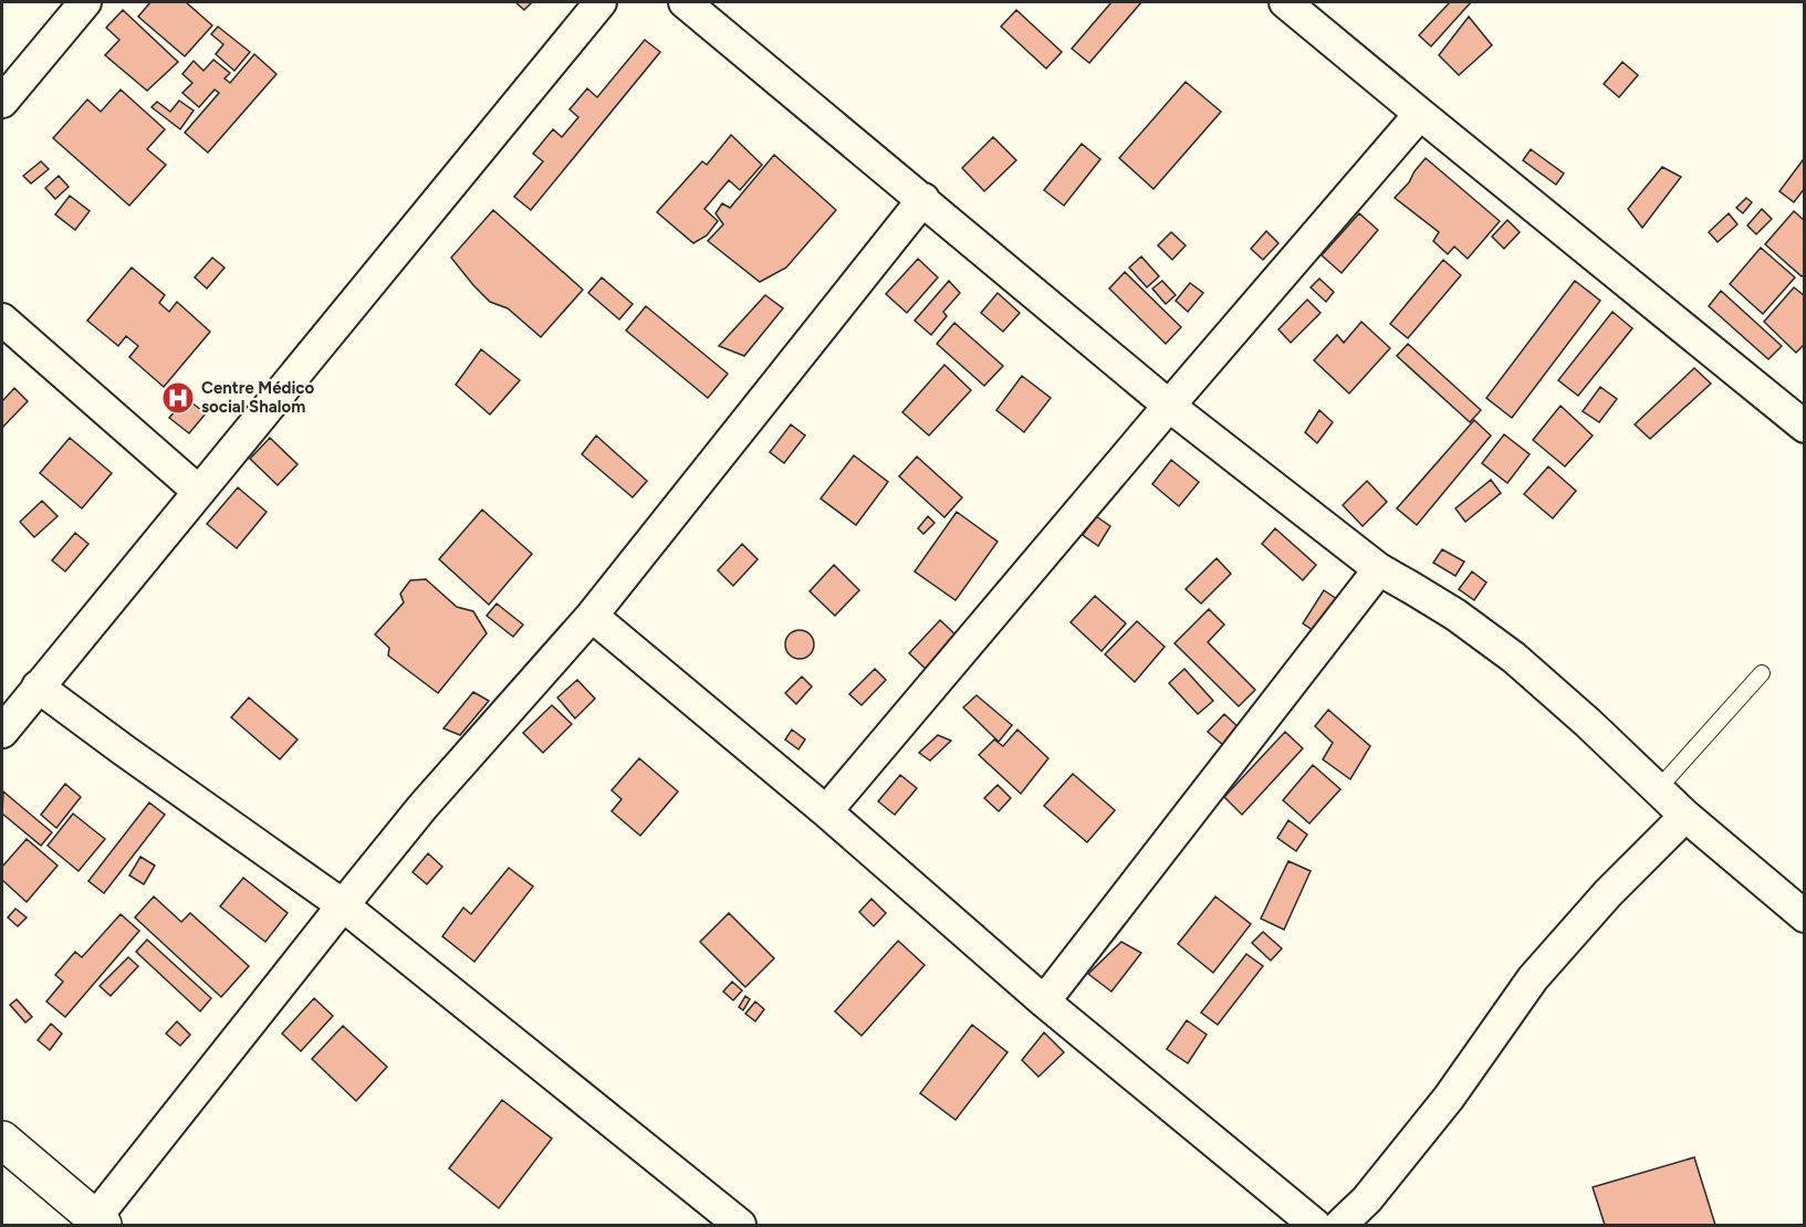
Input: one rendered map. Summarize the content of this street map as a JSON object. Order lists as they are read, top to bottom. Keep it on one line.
{"places":{"hospital":["Centre Médico social Shalom"]}}
